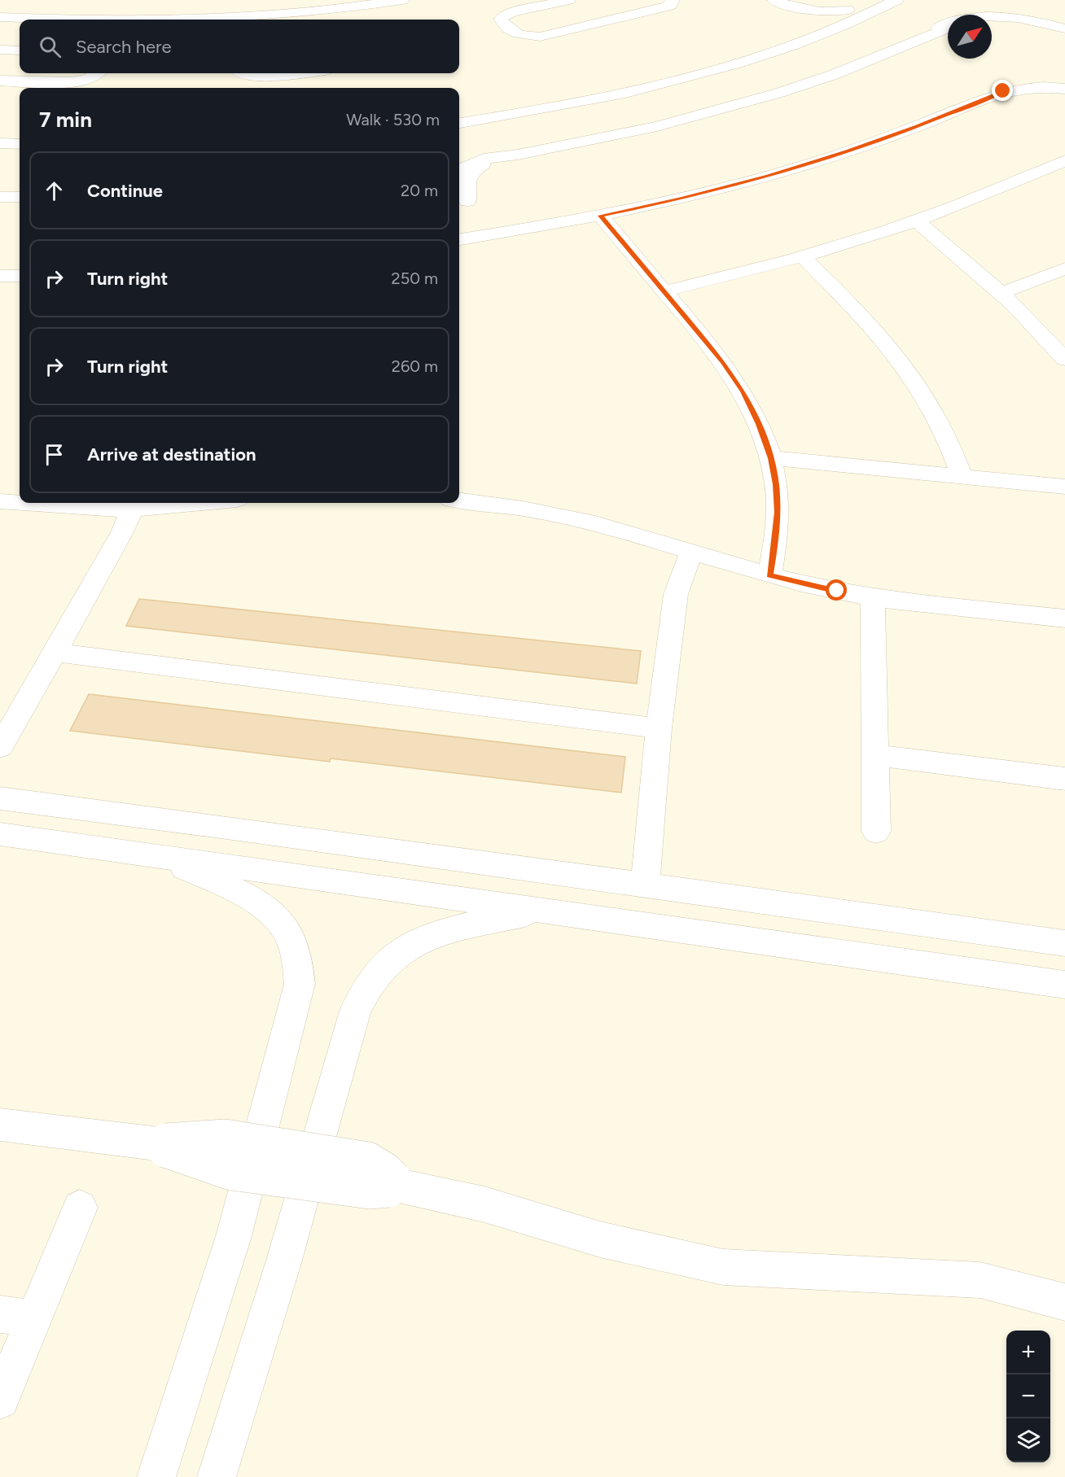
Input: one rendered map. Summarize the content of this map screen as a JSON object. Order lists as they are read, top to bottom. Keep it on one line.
{"north":"top right","page":{"search":"Search here","heading":["7 min","Walk · 530 m"],"list":[["Continue","20 m"],["Turn right","250 m"],["Turn right","260 m"],"Arrive at destination"],"map_buttons":["+","−"]}}
